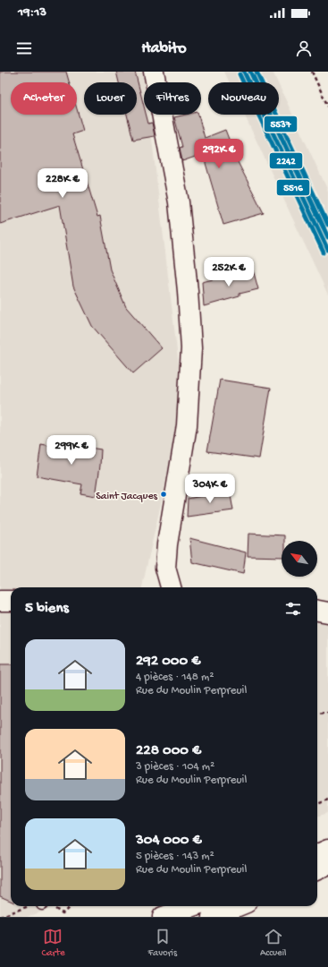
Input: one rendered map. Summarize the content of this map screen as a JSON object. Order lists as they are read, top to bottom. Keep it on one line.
{"places":["Saint Jacques"],"lines":["transit line 2242","transit line 5537","transit line 5516"],"north":"top left","page":{"status":"19:13","header":"Habito","chip":["Acheter","Louer","Filtres","Nouveau"],"price":["292K €","228K €","252K €","299K €","304K €"],"heading":"5 biens","list":[{"name":"292 000 €","note":"4 pièces · 148 m² · Rue du Moulin Perpreuil"},{"name":"228 000 €","note":"3 pièces · 104 m² · Rue du Moulin Perpreuil"},{"name":"304 000 €","note":"5 pièces · 143 m² · Rue du Moulin Perpreuil"}],"tabs":["Carte","Favoris","Accueil"]}}
